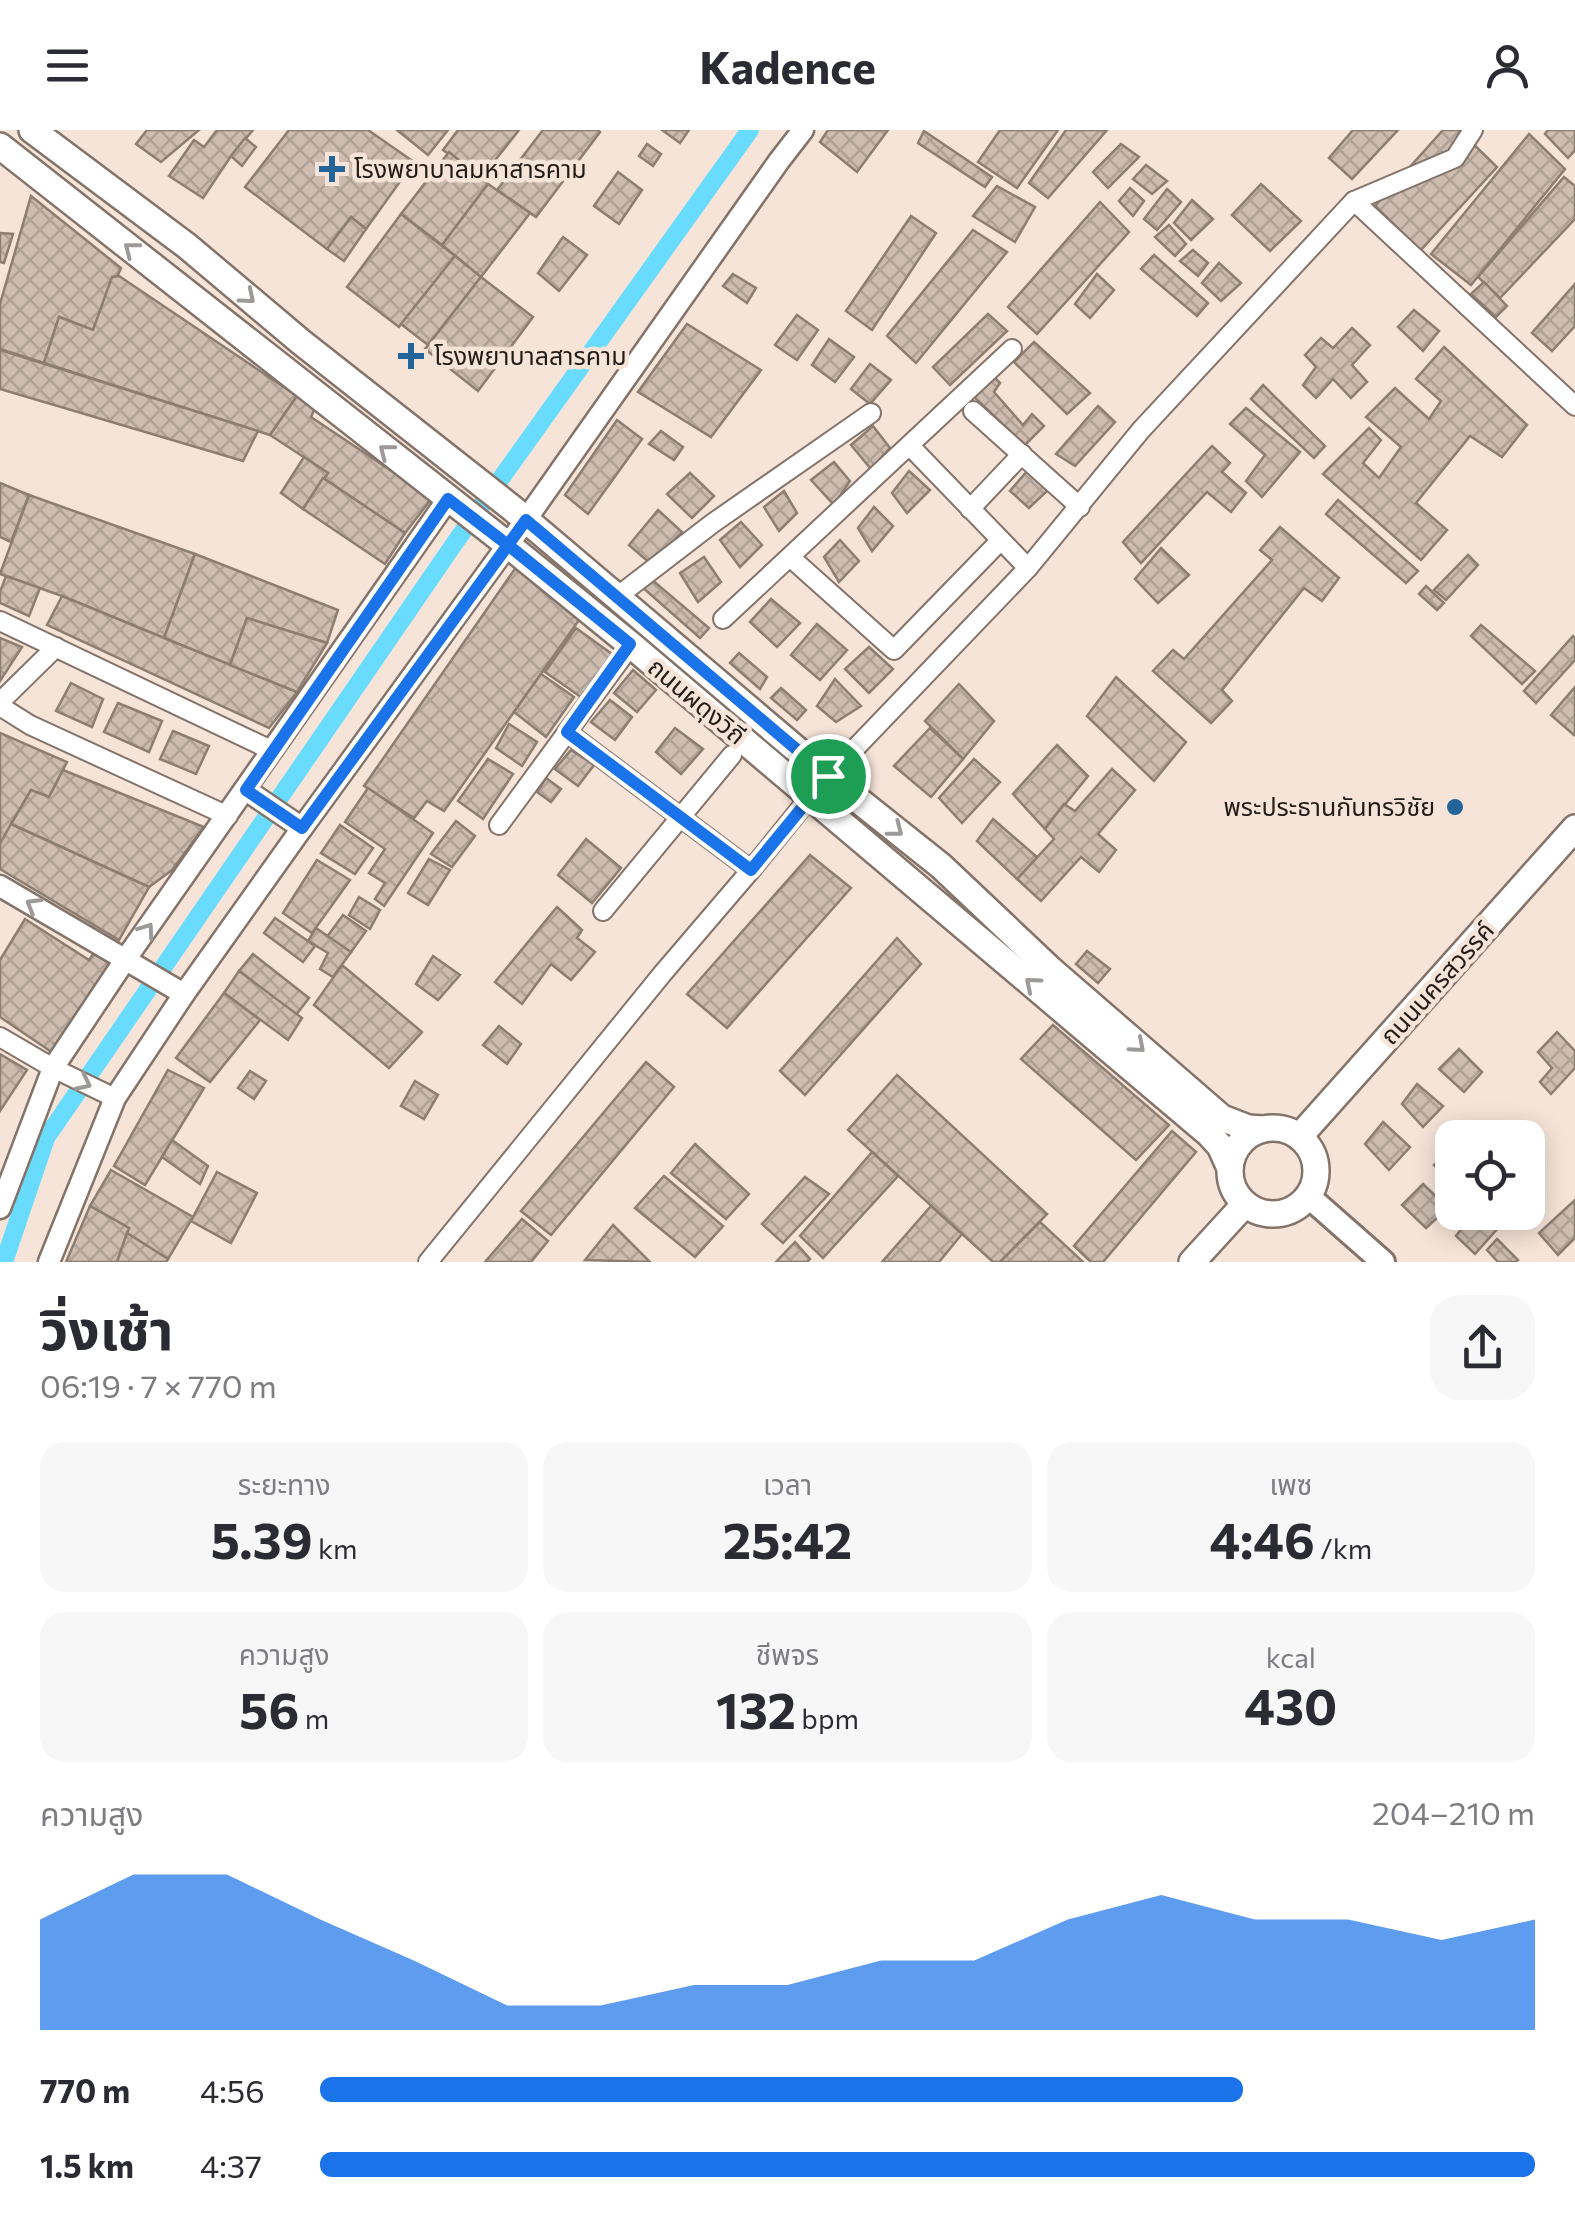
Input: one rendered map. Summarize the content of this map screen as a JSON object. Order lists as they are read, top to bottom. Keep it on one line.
{"streets":{"main road":["ถนนผดุงวิถี","ถนนนครสวรรค์"]},"crossings":[["ถนนผดุงวิถี","ถนนนครสวรรค์"]],"places":{"health":["โรงพยาบาลมหาสารคาม","โรงพยาบาลสารคาม"],"other":["พระประธานกันทรวิชัย"]},"page":{"header":"Kadence","heading":["วิ่งเช้า","06:19 · 7 × 770 m"],"stats":[["ระยะทาง","5.39 km"],["เวลา","25:42"],["เพซ","4:46 /km"],["ความสูง","56 m"],["ชีพจร","132 bpm"],["kcal","430"]],"chart":["ความสูง","204–210 m"],"list":[{"name":"770 m","note":"4:56"},{"name":"1.5 km","note":"4:37"}]}}
